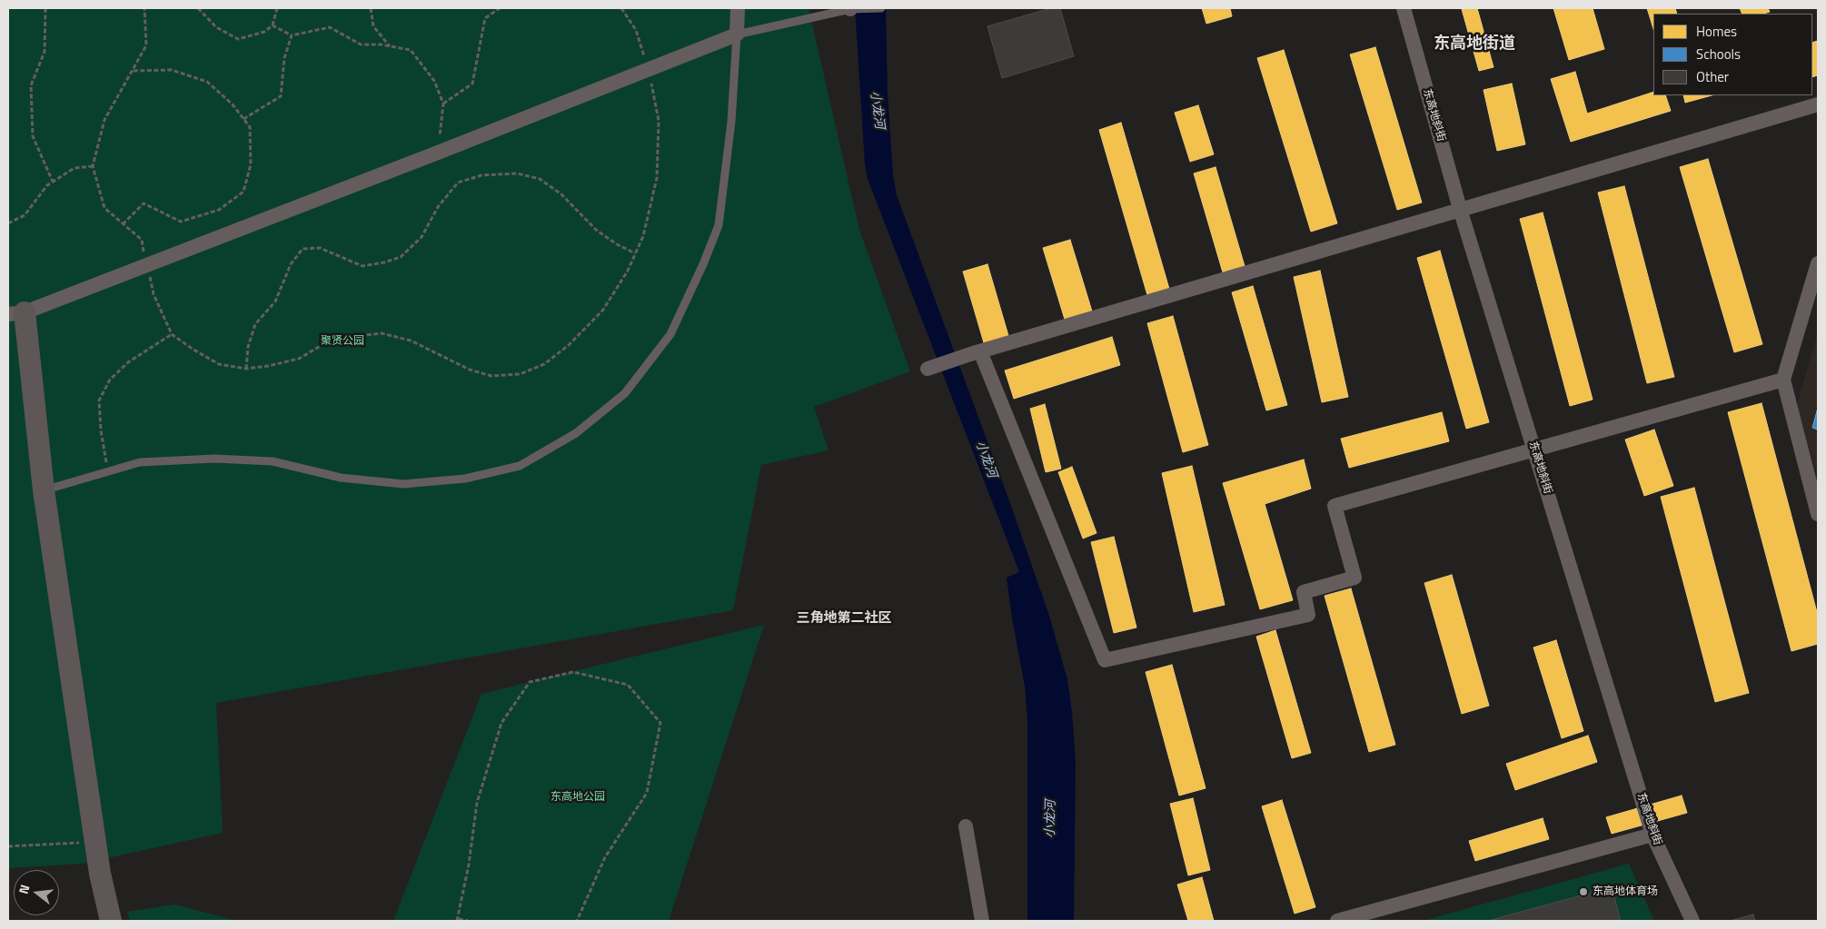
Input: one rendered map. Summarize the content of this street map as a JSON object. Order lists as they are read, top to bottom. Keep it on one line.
{"streets":{"street":["东高地斜街"]},"districts":["东高地街道","三角地第二社区"],"water":["小龙河"],"parks":["聚贤公园","东高地公园"],"places":["东高地体育场"],"legend":["Homes","Schools","Other"],"north":"left"}
